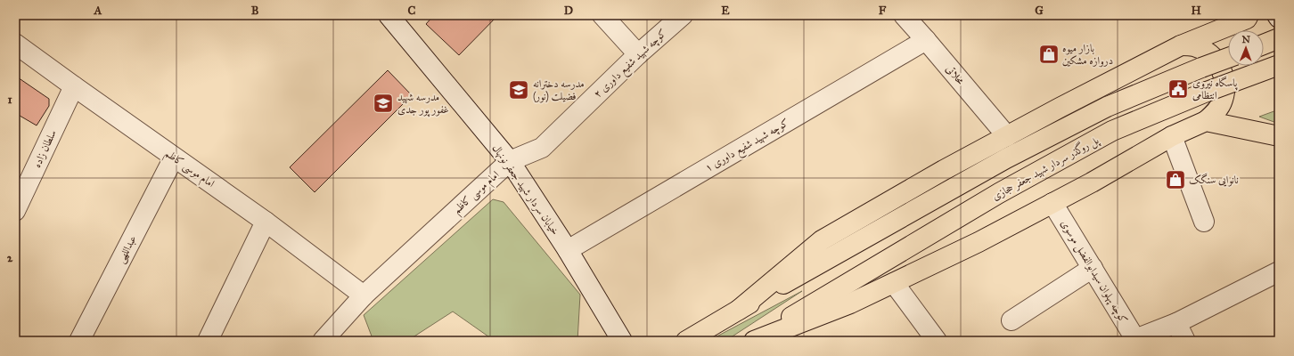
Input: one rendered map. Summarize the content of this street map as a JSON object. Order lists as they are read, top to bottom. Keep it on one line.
{"streets":{"main road":["پل روگذر سردار شهید جعفر حجازی"],"street":["کوچه شهید شفیع داوری ۲","محلاتی","کوچه شهید شفیع داوری ۱","سلطان زاده","امام موسی کاظم","خیابان سردار شهید جعفر نونهال","عبداللهی","کوچه پهلوان سیدابوالفضل موسوی"]},"crossings":[["کوچه شهید شفیع داوری ۲","امام موسی کاظم"],["کوچه شهید شفیع داوری ۲","خیابان سردار شهید جعفر نونهال"],["محلاتی","کوچه شهید شفیع داوری ۱"],["کوچه شهید شفیع داوری ۱","خیابان سردار شهید جعفر نونهال"],["سلطان زاده","امام موسی کاظم"],["امام موسی کاظم","خیابان سردار شهید جعفر نونهال"],["امام موسی کاظم","عبداللهی"]],"places":{"shop":["بازار میوه دروازه مشکین","نانوایی سنگک"],"public building":["پاسگاه نیروی انتظامی"],"school or university":["مدرسه دخترانه فضیلت (نور)","مدرسه شهید غفور پور جدی"]},"north":"top","grid":{"columns":["A","B","C","D","E","F","G","H"],"rows":["1","2"]}}
